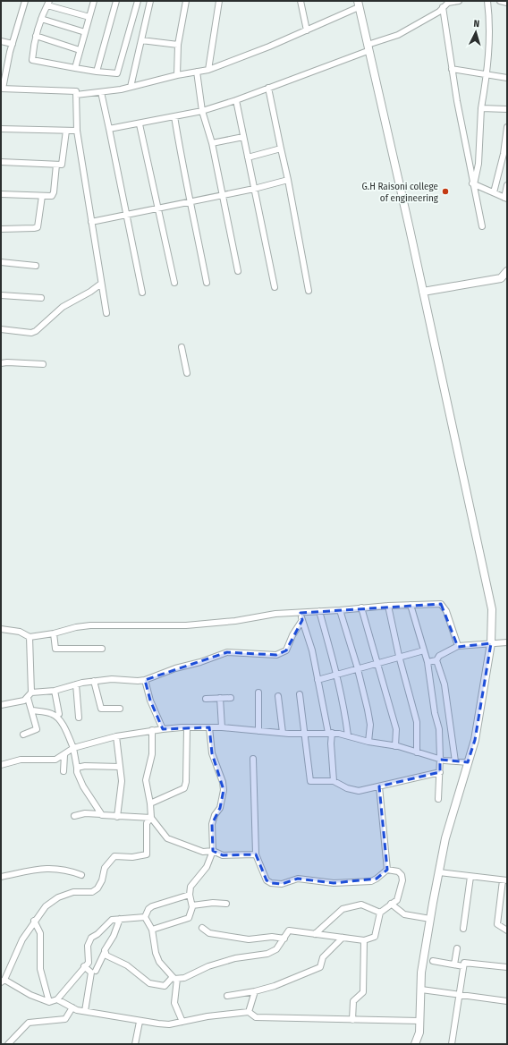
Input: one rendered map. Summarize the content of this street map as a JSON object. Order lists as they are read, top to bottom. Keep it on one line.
{"places":["G.H Raisoni college of engineering"],"north":"top"}
